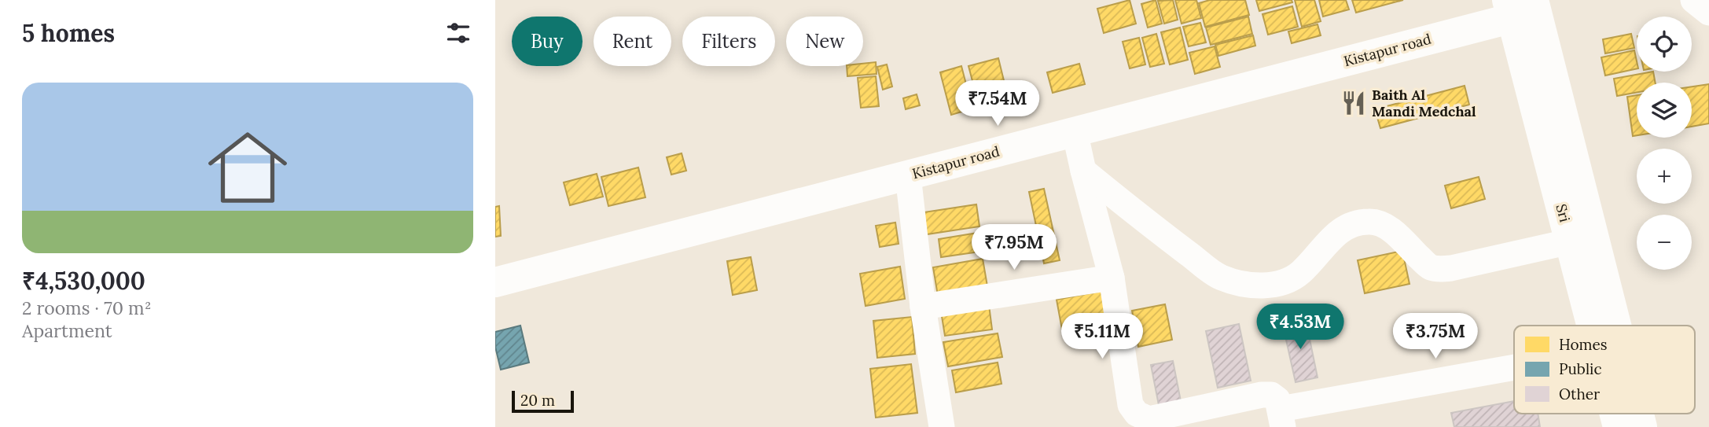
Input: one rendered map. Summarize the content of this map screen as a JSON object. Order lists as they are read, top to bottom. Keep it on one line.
{"streets":{"main road":["Kistapur road"]},"places":{"restaurant":["Baith Al Mandi Medchal"]},"legend":["Homes","Public","Other"],"scale_bar":"20 m","page":{"heading":"5 homes","map_buttons":["+","−"],"chip":["Buy","Rent","Filters","New"],"list":[{"name":"₹4,530,000","note":"2 rooms · 70 m² · Apartment"}],"price":["₹7.54M","₹7.95M","₹4.53M","₹5.11M","₹3.75M"],"scale":"20 m"}}
